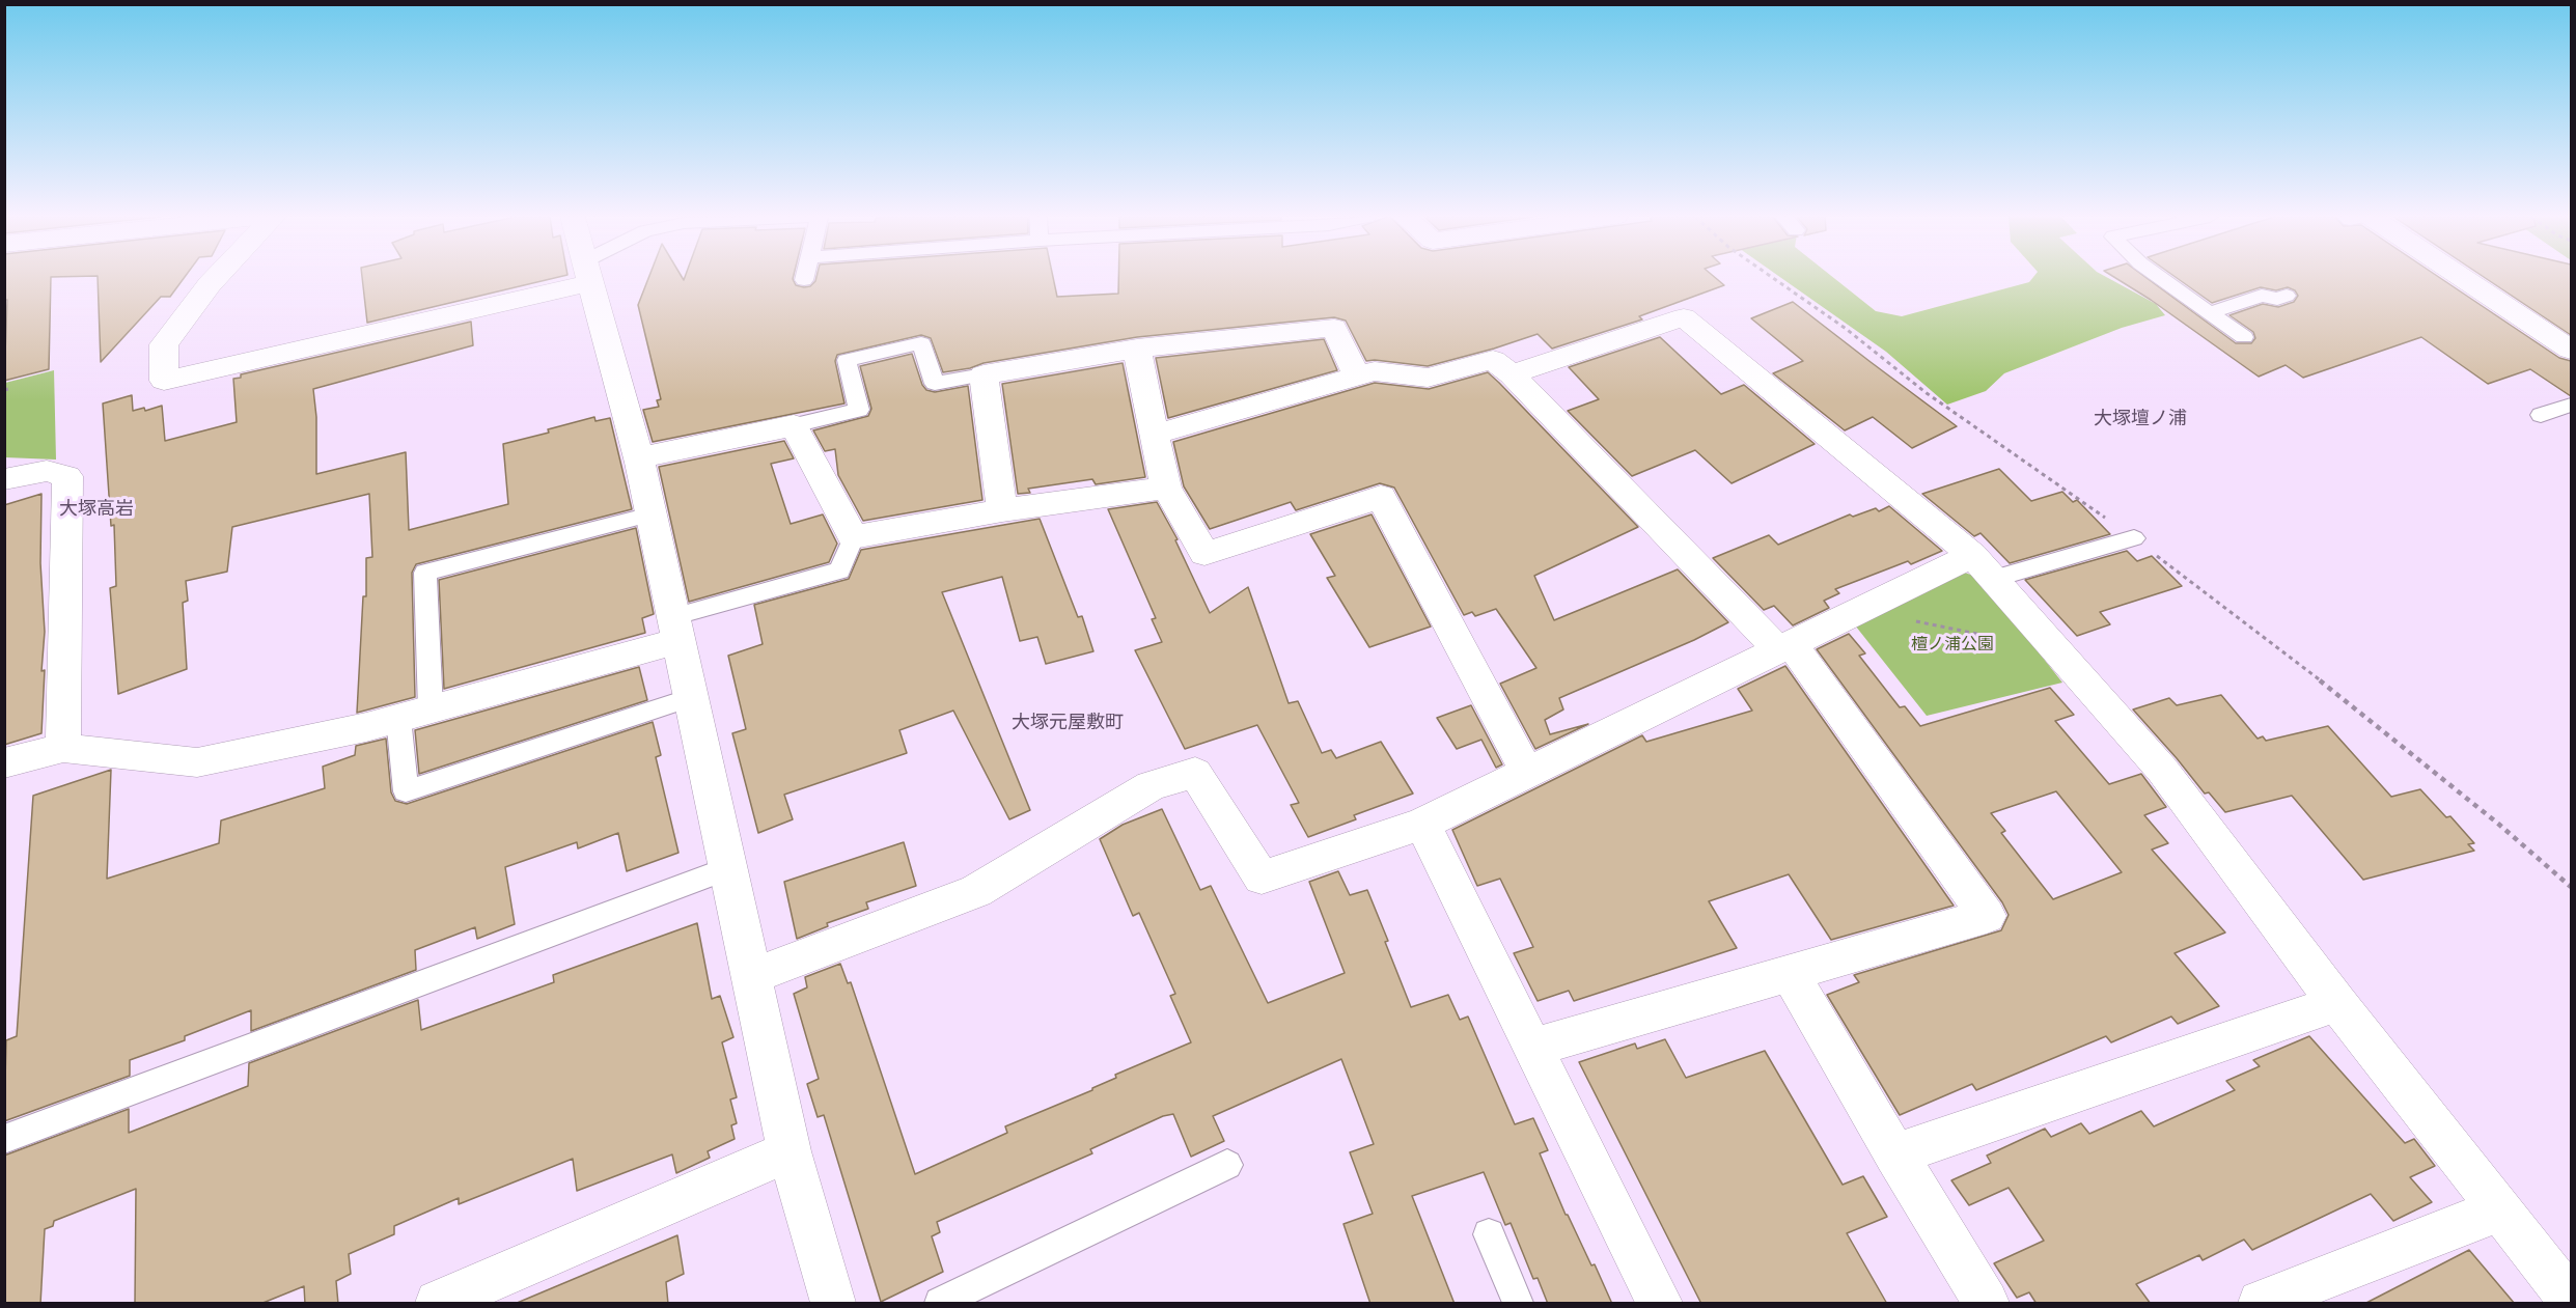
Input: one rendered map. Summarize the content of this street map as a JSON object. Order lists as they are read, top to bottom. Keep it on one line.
{"districts":["大塚壇ノ浦","大塚高岩","大塚元屋敷町"],"parks":["檀ノ浦公園"]}
